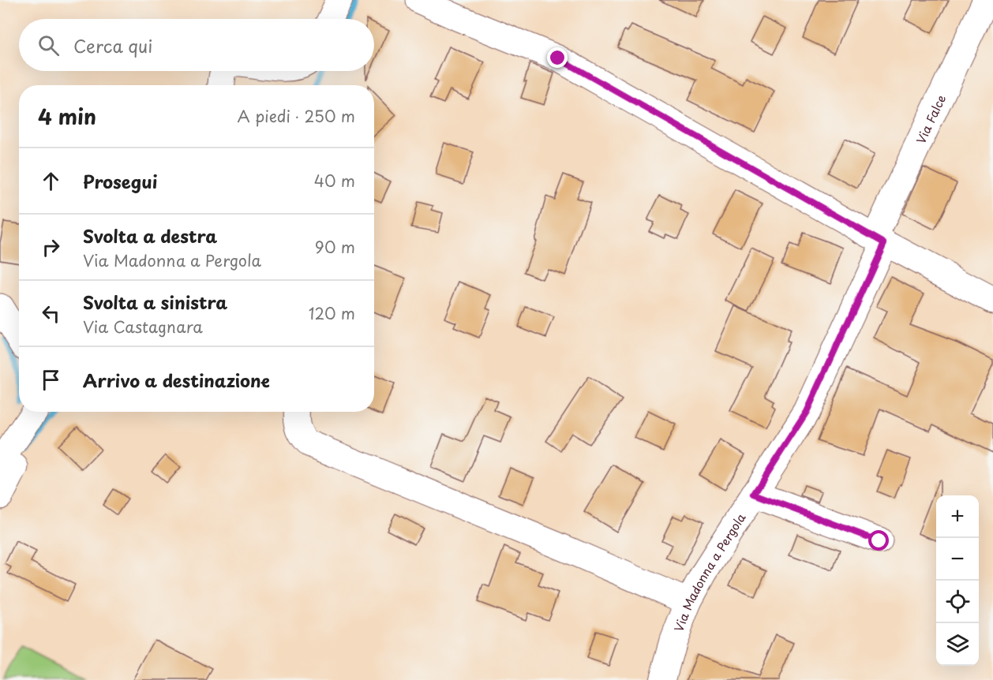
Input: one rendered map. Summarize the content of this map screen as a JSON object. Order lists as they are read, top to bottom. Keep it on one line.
{"streets":{"street":["Via Falce","Via Madonna a Pergola"]},"crossings":[["Via Falce","Via Madonna a Pergola"]],"page":{"search":"Cerca qui","heading":["4 min","A piedi · 250 m"],"list":[["Prosegui","40 m"],["Svolta a destra","Via Madonna a Pergola","90 m"],["Svolta a sinistra","Via Castagnara","120 m"],"Arrivo a destinazione"],"map_buttons":["+","−"]}}
